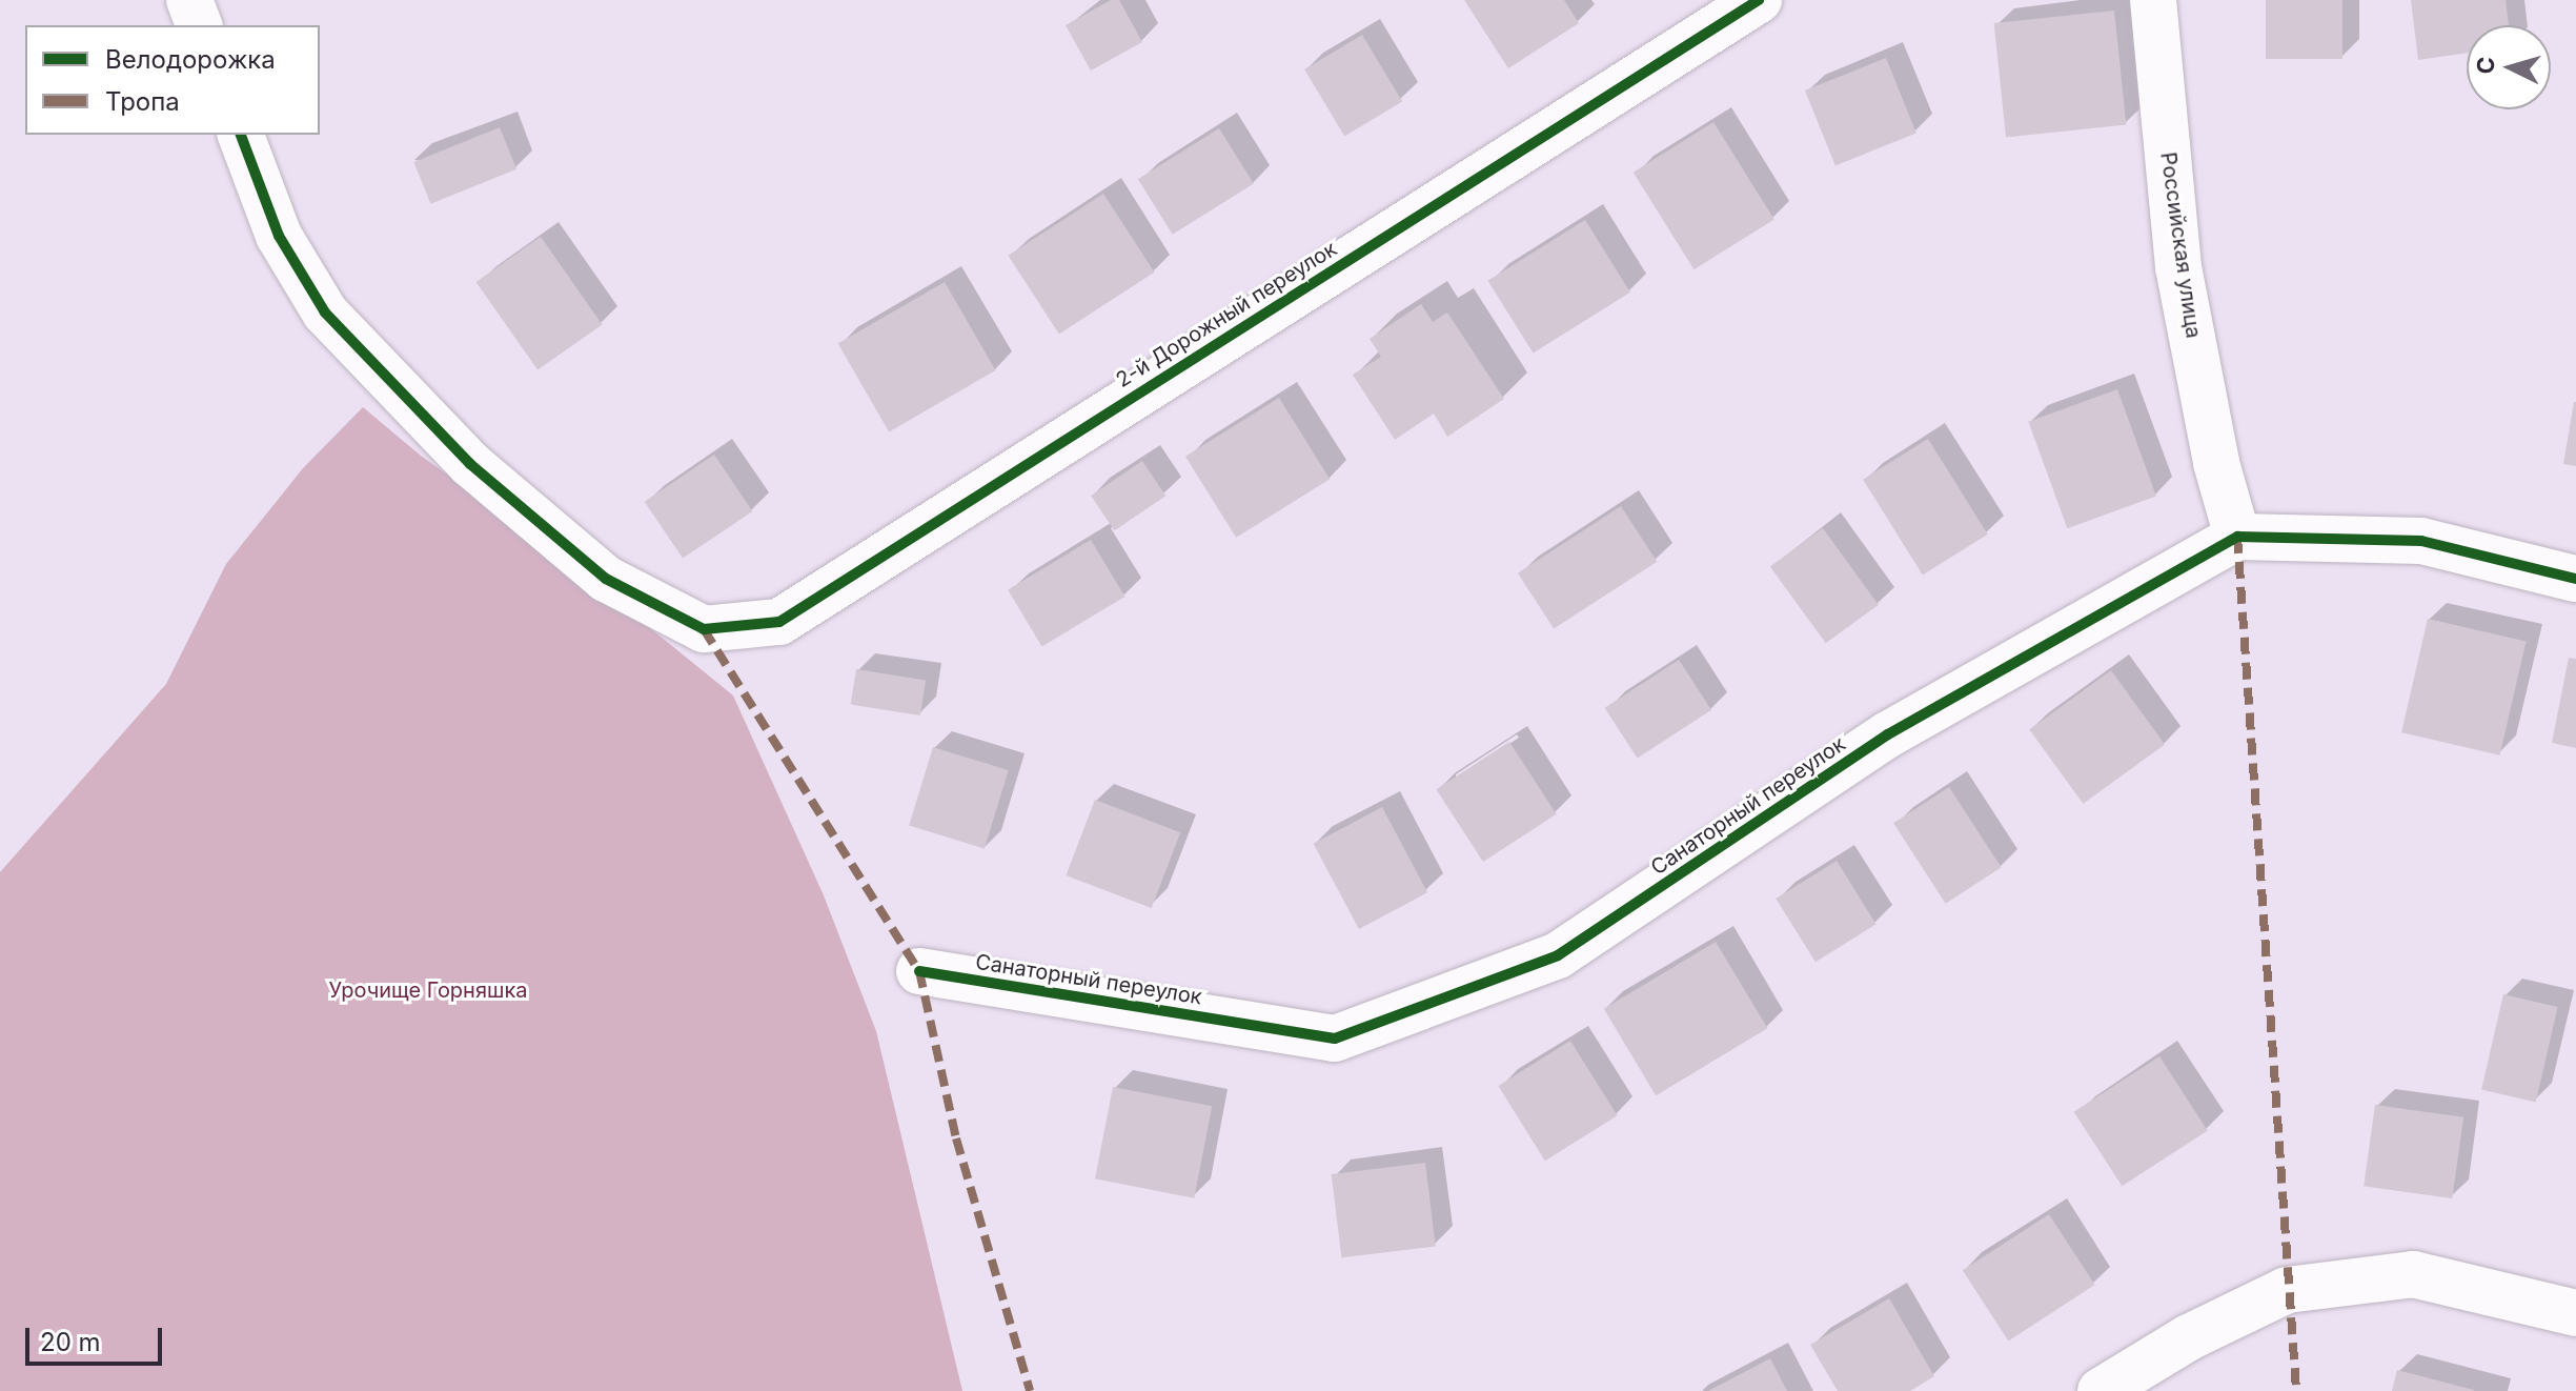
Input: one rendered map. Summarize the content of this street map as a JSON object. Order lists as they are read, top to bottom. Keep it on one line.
{"streets":{"street":["Российская улица","2-й Дорожный переулок","Санаторный переулок"]},"crossings":[["Российская улица","Санаторный переулок"]],"parks":["Урочище Горняшка"],"legend":["Велодорожка","Тропа"],"scale_bar":"20 m","north":"left"}
